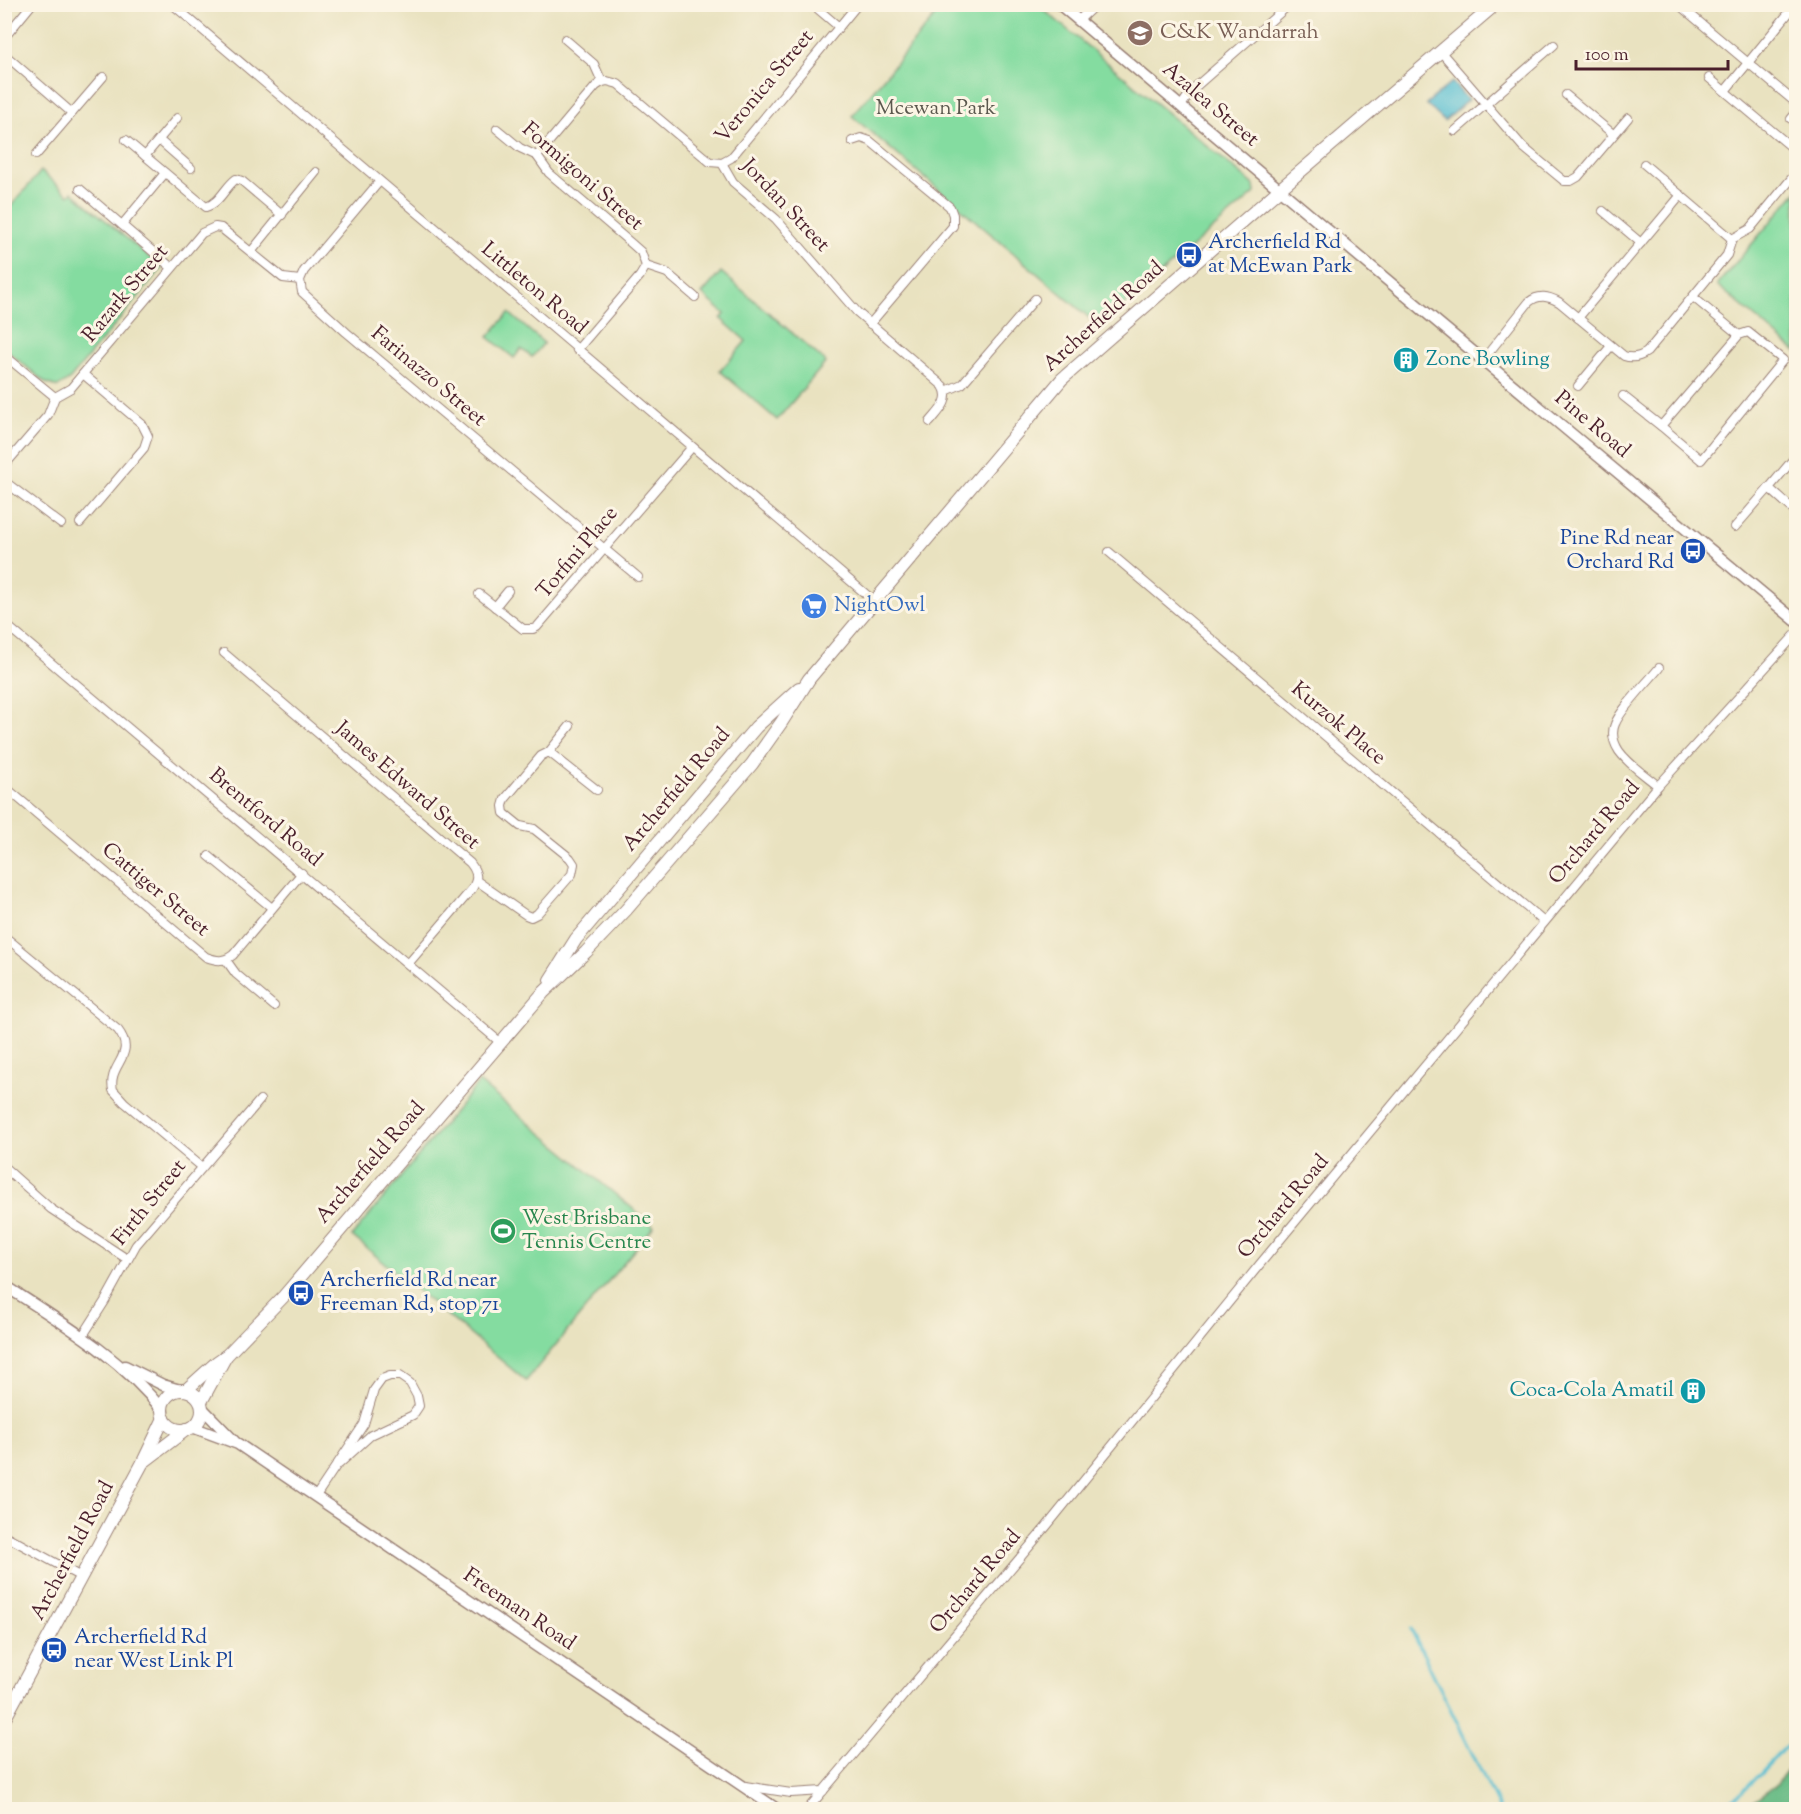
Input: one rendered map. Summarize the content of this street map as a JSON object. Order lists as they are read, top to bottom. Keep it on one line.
{"streets":{"main road":["Archerfield Road"],"street":["Veronica Street","Azalea Street","Formigoni Street","Jordan Street","Littleton Road","Razark Street","Farinazzo Street","Pine Road","Torfini Place","Kurzok Place","James Edward Street","Brentford Road","Orchard Road","Cattiger Street","Firth Street","Freeman Road"]},"crossings":[["Veronica Street","Jordan Street"],["Azalea Street","Archerfield Road"],["Azalea Street","Pine Road"],["Littleton Road","Archerfield Road"],["Littleton Road","Torfini Place"],["Razark Street","Farinazzo Street"],["Archerfield Road","Pine Road"],["Archerfield Road","Brentford Road"],["Archerfield Road","Freeman Road"],["Farinazzo Street","Torfini Place"],["Kurzok Place","Orchard Road"],["James Edward Street","Brentford Road"]],"parks":["Mcewan Park"],"places":{"school or university":["C&K Wandarrah"],"bus stop":["Archerfield Rd at McEwan Park","Pine Rd near Orchard Rd","Archerfield Rd near Freeman Rd, stop 71","Archerfield Rd near West Link Pl"],"building":["Zone Bowling","Coca-Cola Amatil"],"supermarket":["NightOwl"],"sports":["West Brisbane Tennis Centre"]},"scale_bar":"100 m"}
